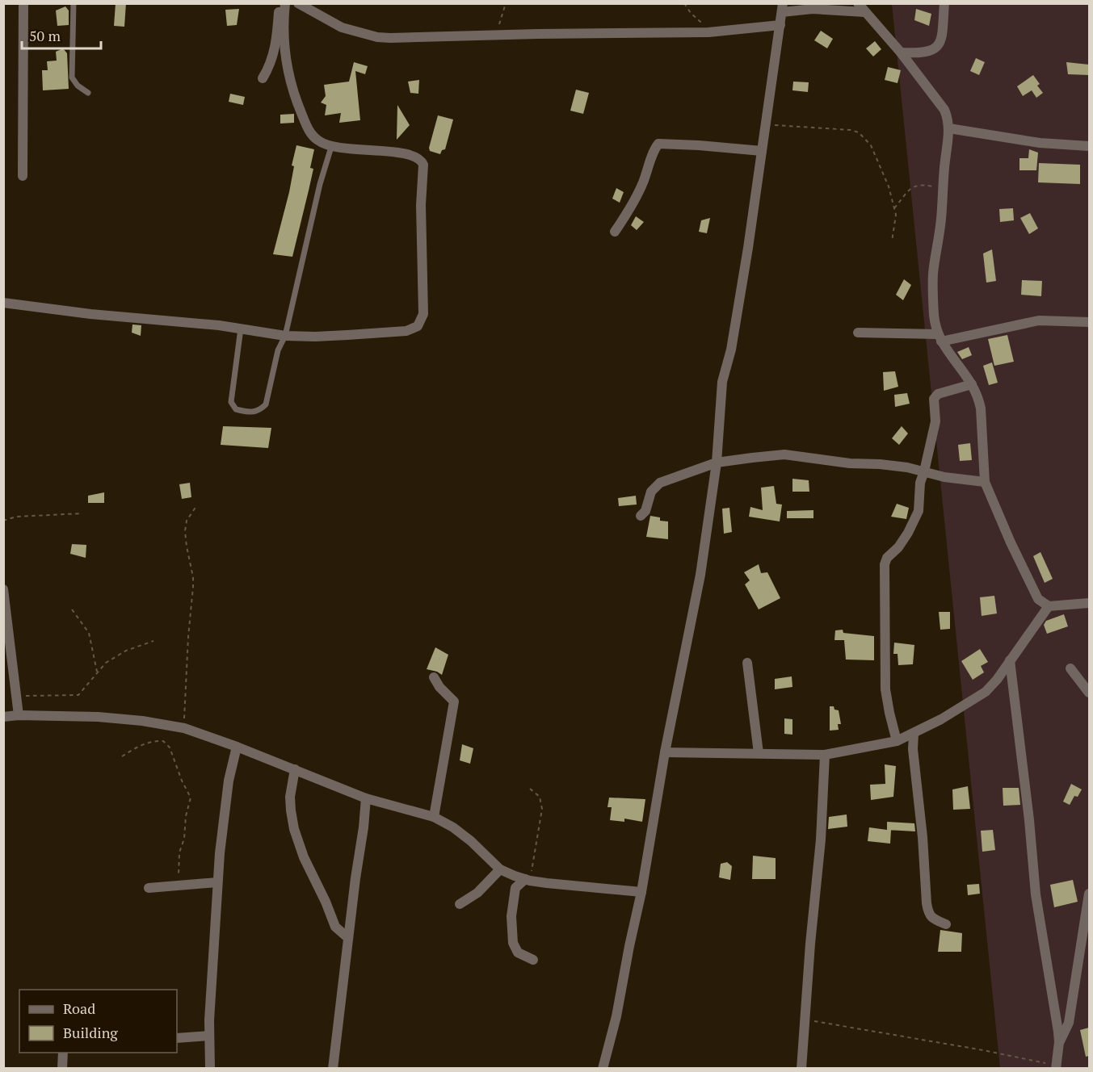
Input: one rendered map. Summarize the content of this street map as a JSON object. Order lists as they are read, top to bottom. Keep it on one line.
{"legend":["Road","Building"],"scale_bar":"50 m"}
